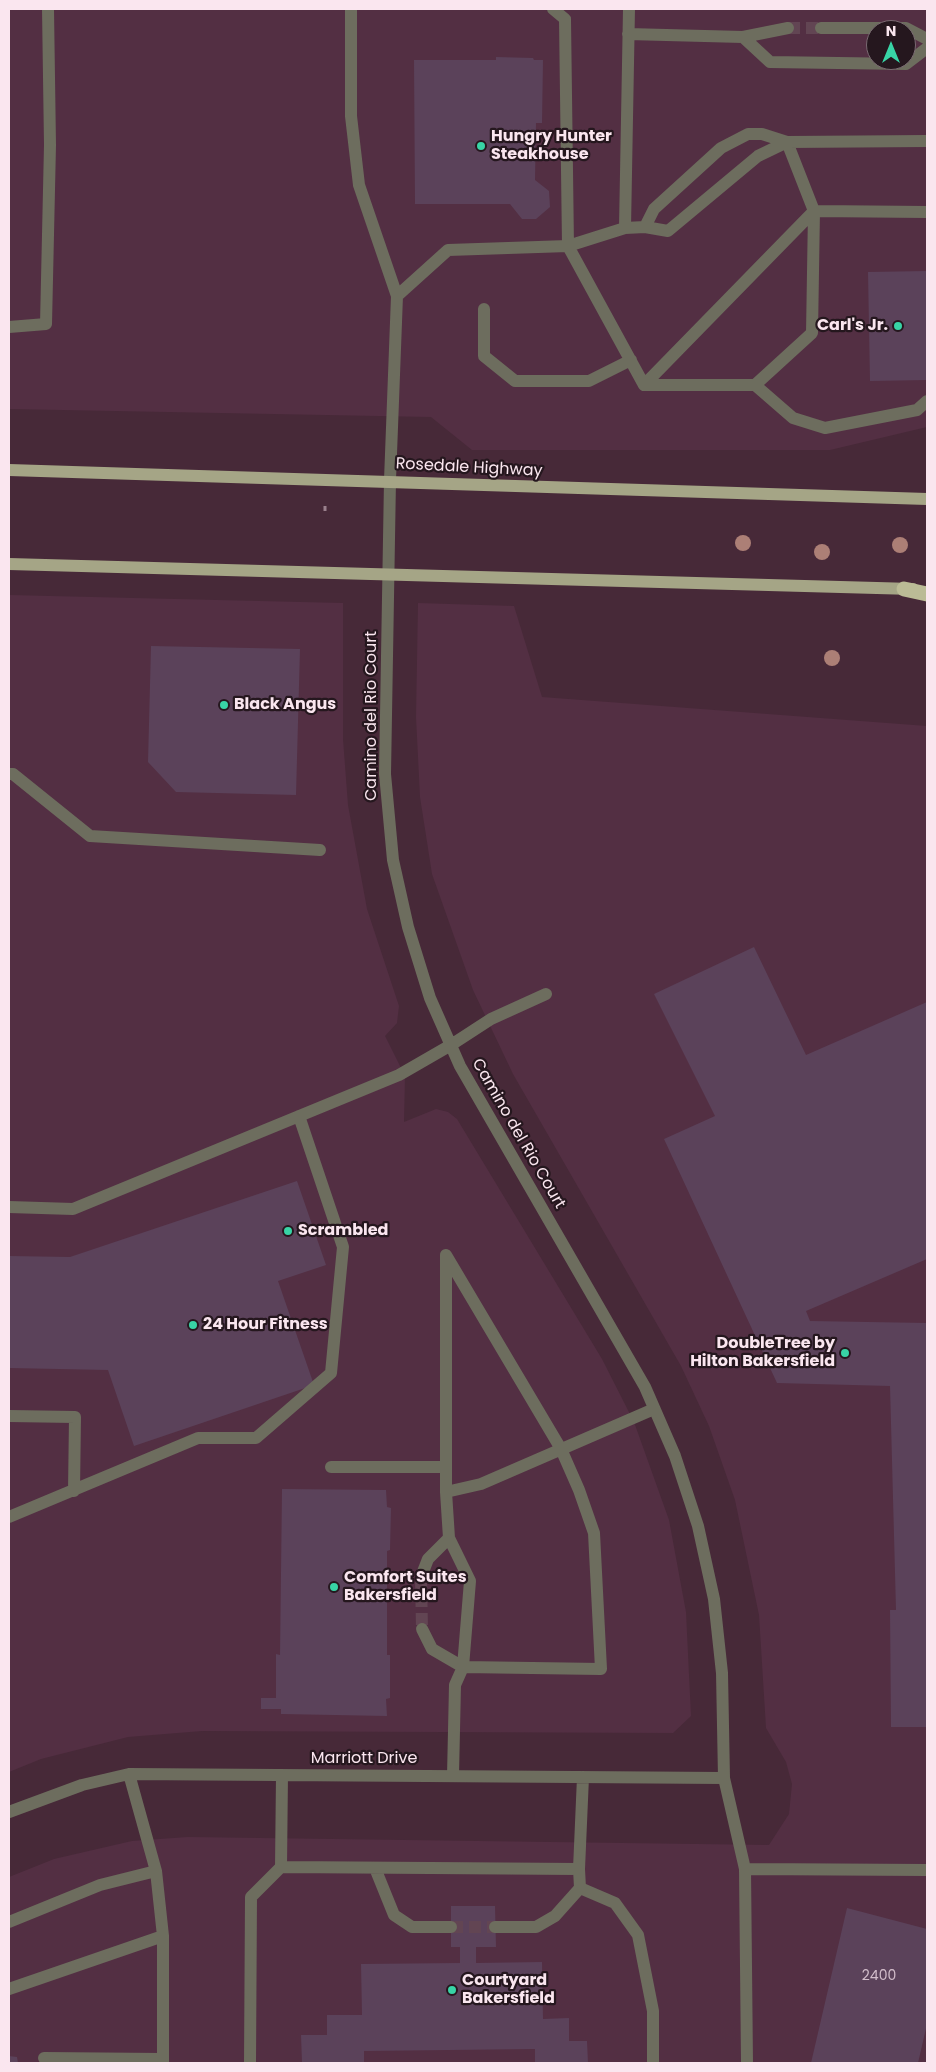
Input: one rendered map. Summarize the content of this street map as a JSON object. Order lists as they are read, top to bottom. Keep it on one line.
{"streets":{"main road":["Rosedale Highway"],"street":["Camino del Rio Court","Marriott Drive"]},"crossings":[["Rosedale Highway","Camino del Rio Court"],["Camino del Rio Court","Marriott Drive"]],"places":["Hungry Hunter Steakhouse","Carl's Jr.","Black Angus","Scrambled","24 Hour Fitness","DoubleTree by Hilton Bakersfield","Comfort Suites Bakersfield","Courtyard Bakersfield"],"house_numbers":["2400"],"north":"top"}
